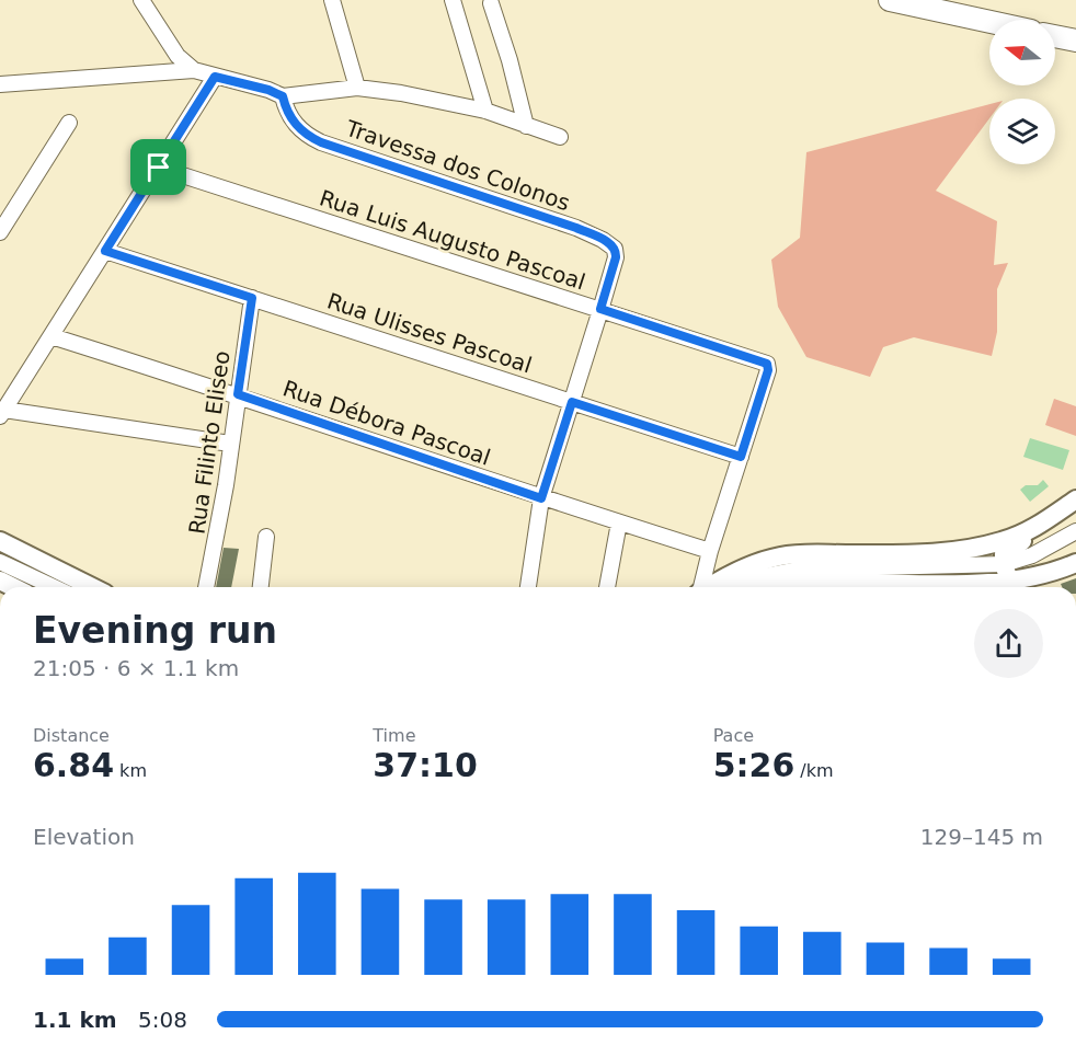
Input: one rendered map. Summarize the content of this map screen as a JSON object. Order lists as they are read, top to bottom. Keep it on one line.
{"streets":{"street":["Travessa dos Colonos","Rua Luis Augusto Pascoal","Rua Ulisses Pascoal","Rua Débora Pascoal","Rua Filinto Eliseo"]},"crossings":[["Travessa dos Colonos","Rua Luis Augusto Pascoal"],["Rua Luis Augusto Pascoal","Rua Ulisses Pascoal"],["Rua Ulisses Pascoal","Rua Filinto Eliseo"],["Rua Débora Pascoal","Rua Filinto Eliseo"]],"north":"left","page":{"heading":["Evening run","21:05 · 6 × 1.1 km"],"stats":[["Distance","6.84 km"],["Time","37:10"],["Pace","5:26 /km"]],"chart":["Elevation","129–145 m"],"list":[{"name":"1.1 km","note":"5:08"}]}}
